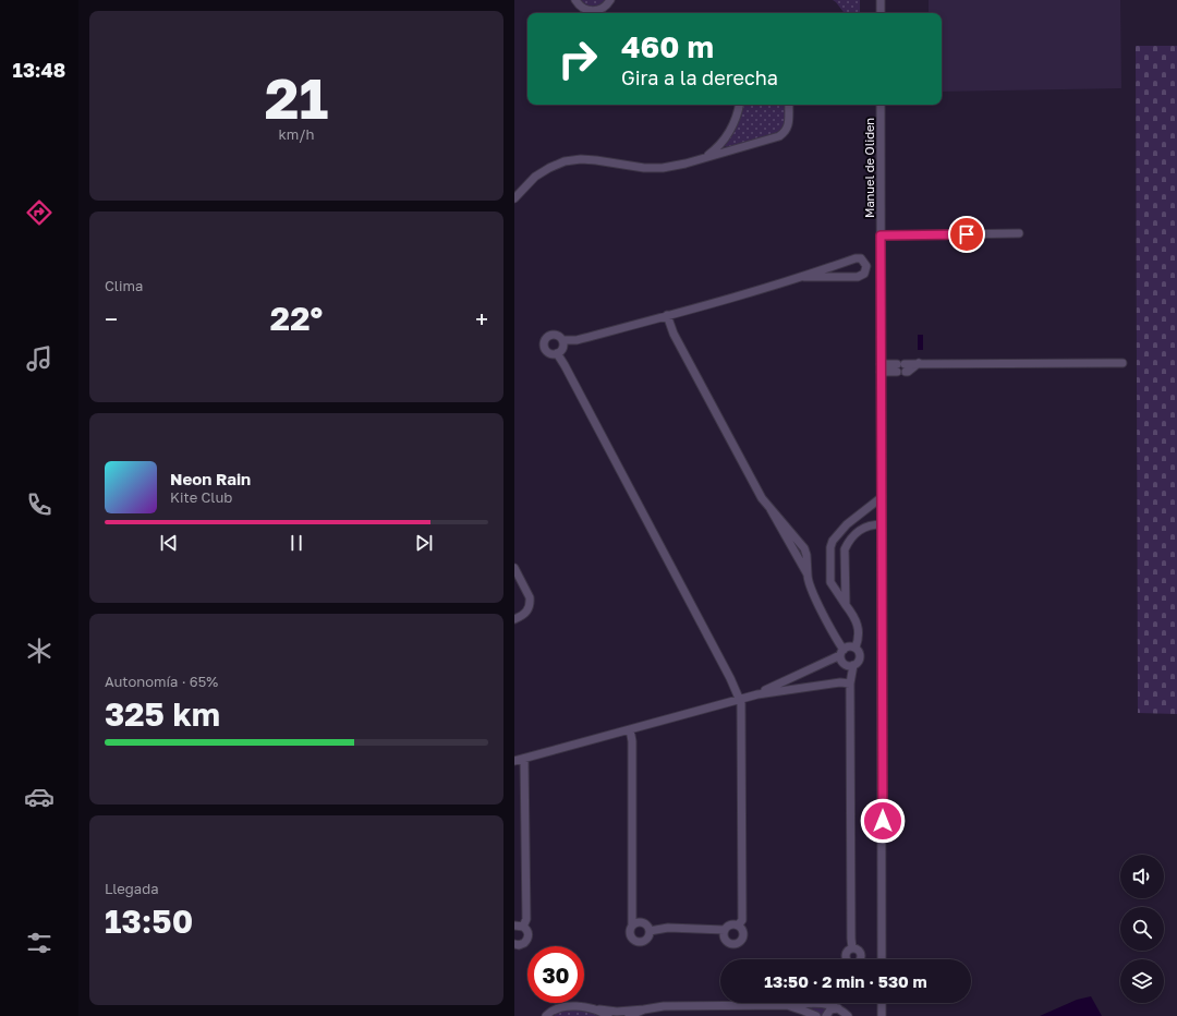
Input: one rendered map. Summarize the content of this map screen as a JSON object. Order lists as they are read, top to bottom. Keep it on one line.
{"streets":{"street":["Manuel de Oliden"]},"page":{"tabs":"13:48","tile":[["21","km/h"],"Clima",["Autonomía · 65%","325 km"],["Llegada","13:50"]],"turn":["460 m","Gira a la derecha"],"heat":["−","22°","+"],"song":["Neon Rain","Kite Club"],"limit":"30","trip":"13:50 · 2 min · 530 m"}}
